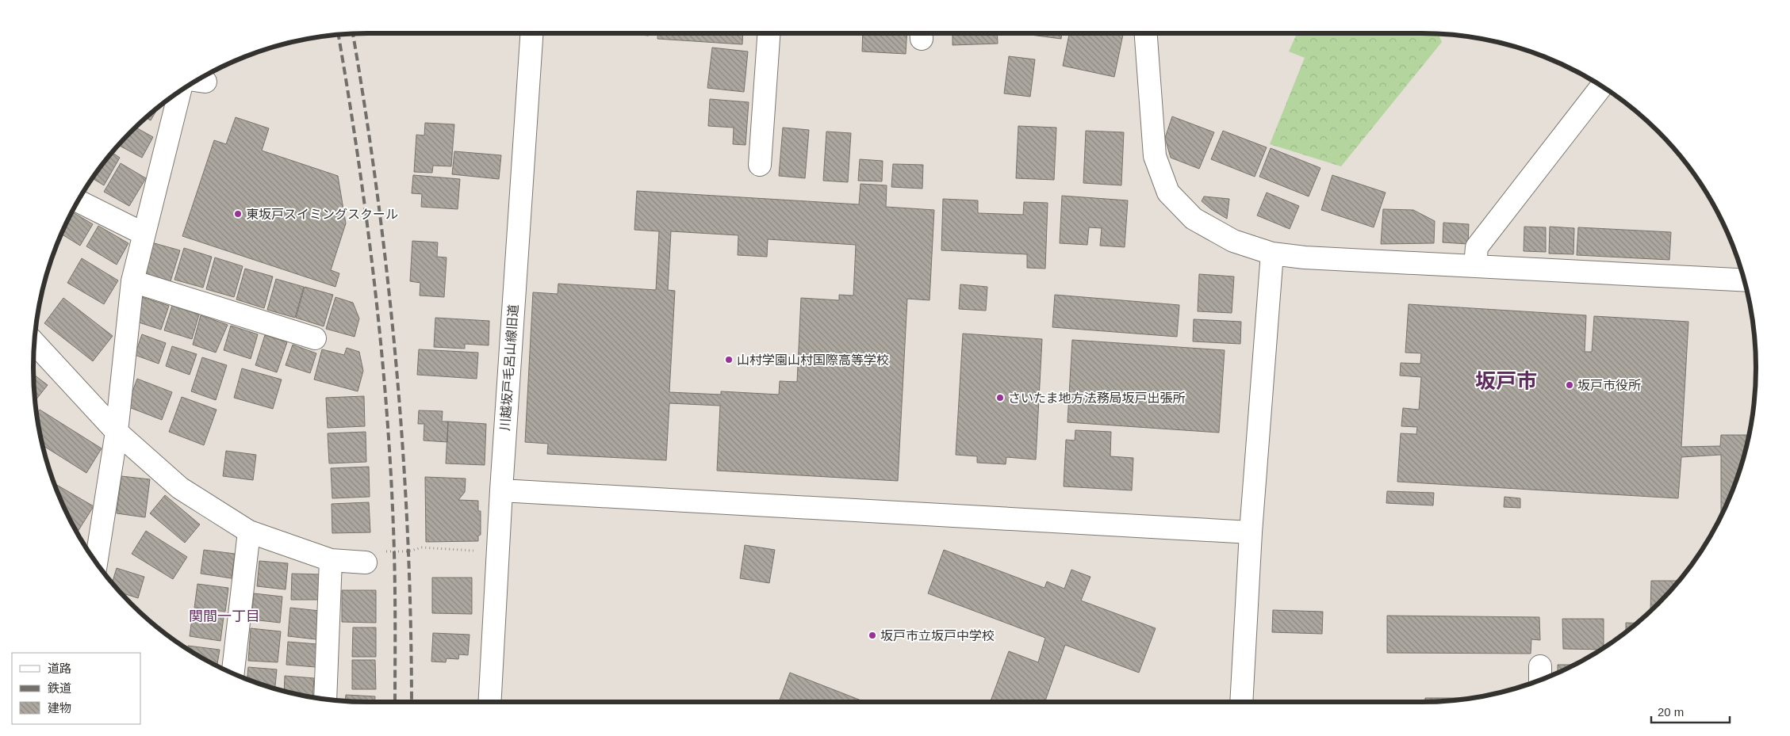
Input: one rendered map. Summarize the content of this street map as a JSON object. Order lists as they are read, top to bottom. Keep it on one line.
{"streets":{"street":["川越坂戸毛呂山線旧道"]},"districts":["坂戸市","関間一丁目"],"places":["東坂戸スイミングスクール","山村学園山村国際高等学校","坂戸市役所","さいたま地方法務局坂戸出張所","坂戸市立坂戸中学校"],"legend":["道路","鉄道","建物"],"scale_bar":"20 m"}
